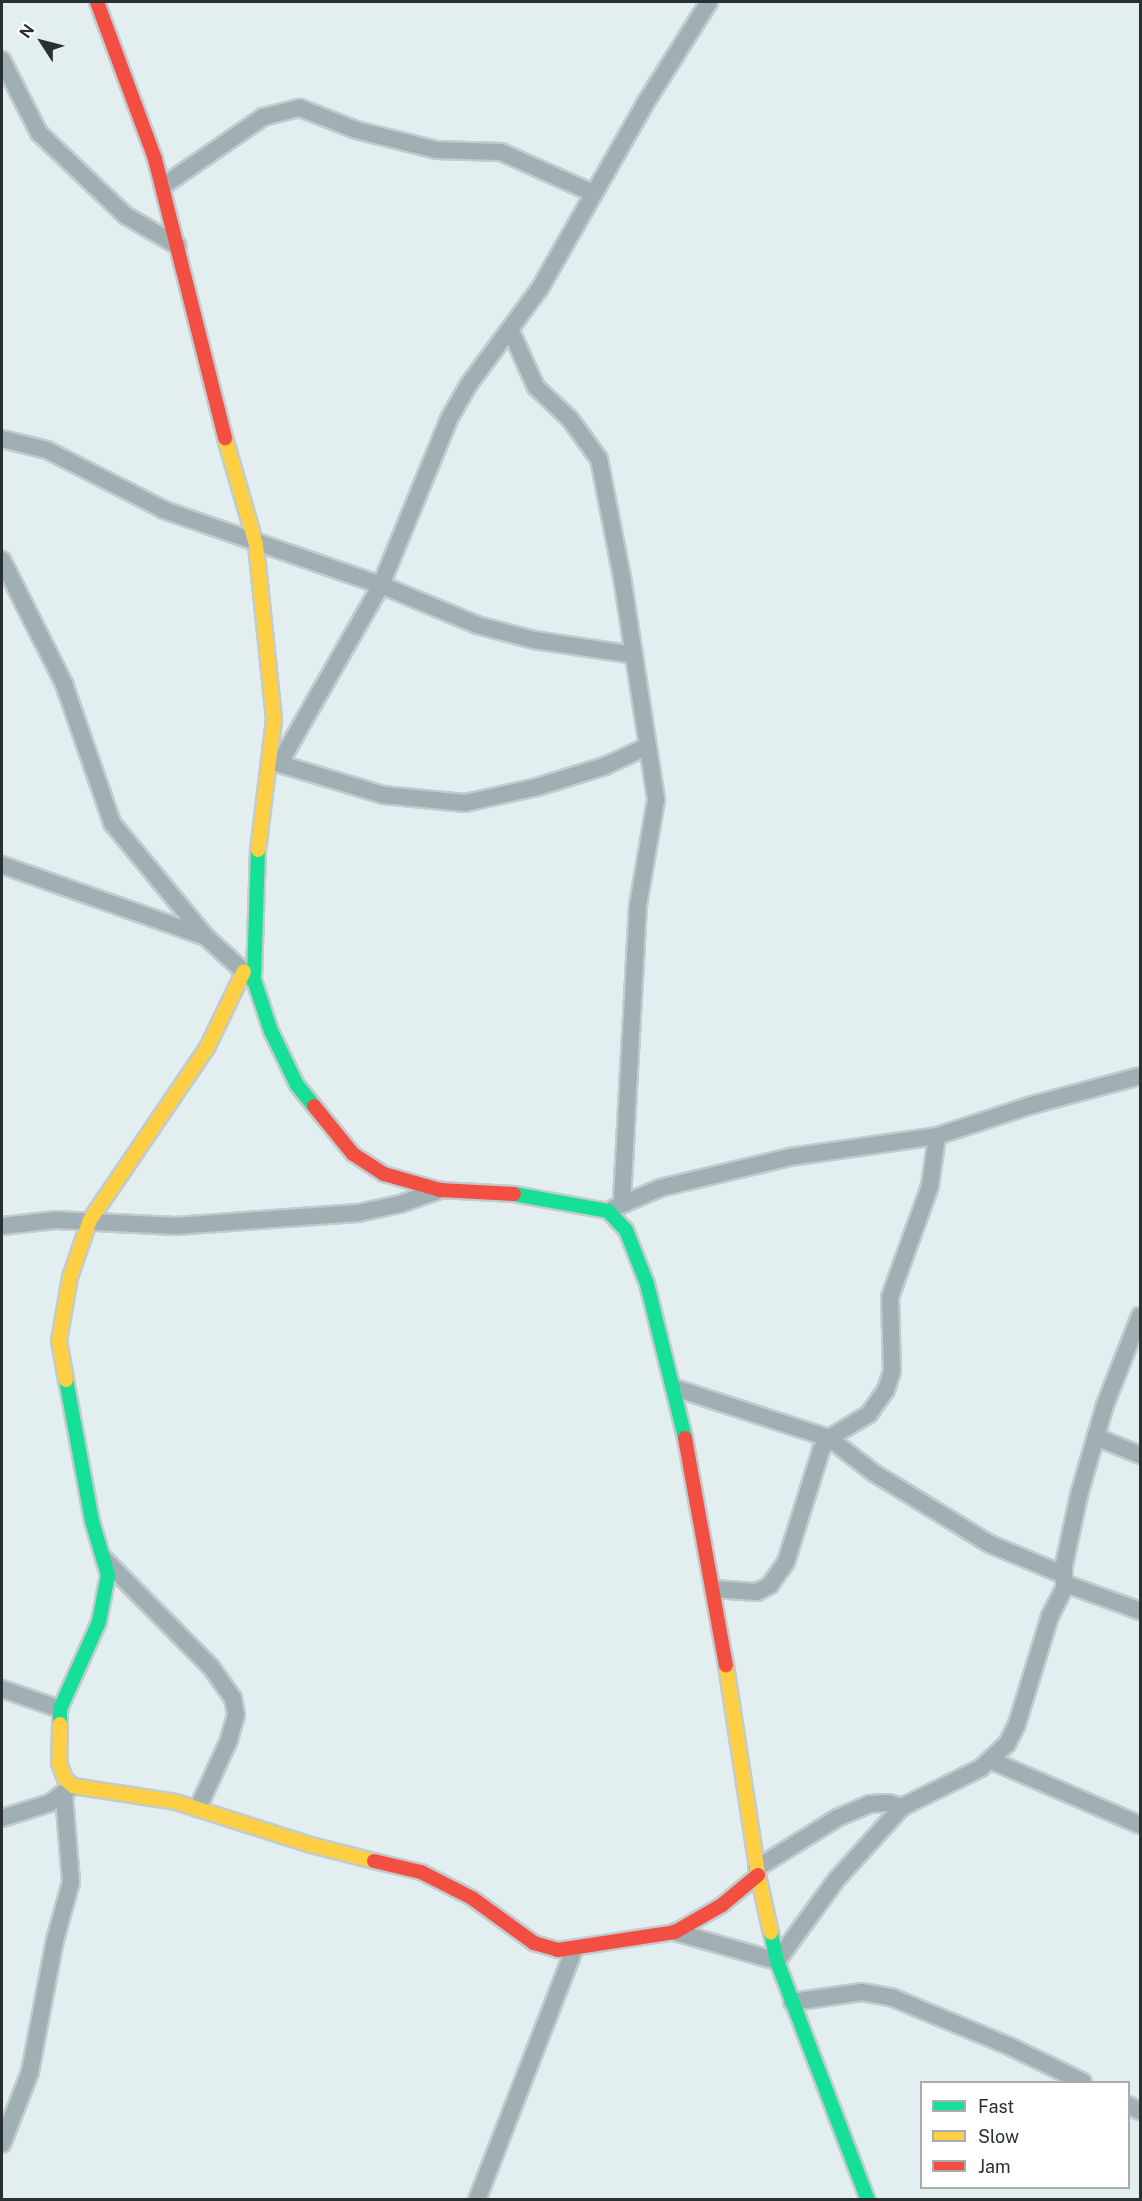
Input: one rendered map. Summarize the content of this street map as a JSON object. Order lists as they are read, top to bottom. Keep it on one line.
{"legend":["Fast","Slow","Jam"],"north":"top left"}
